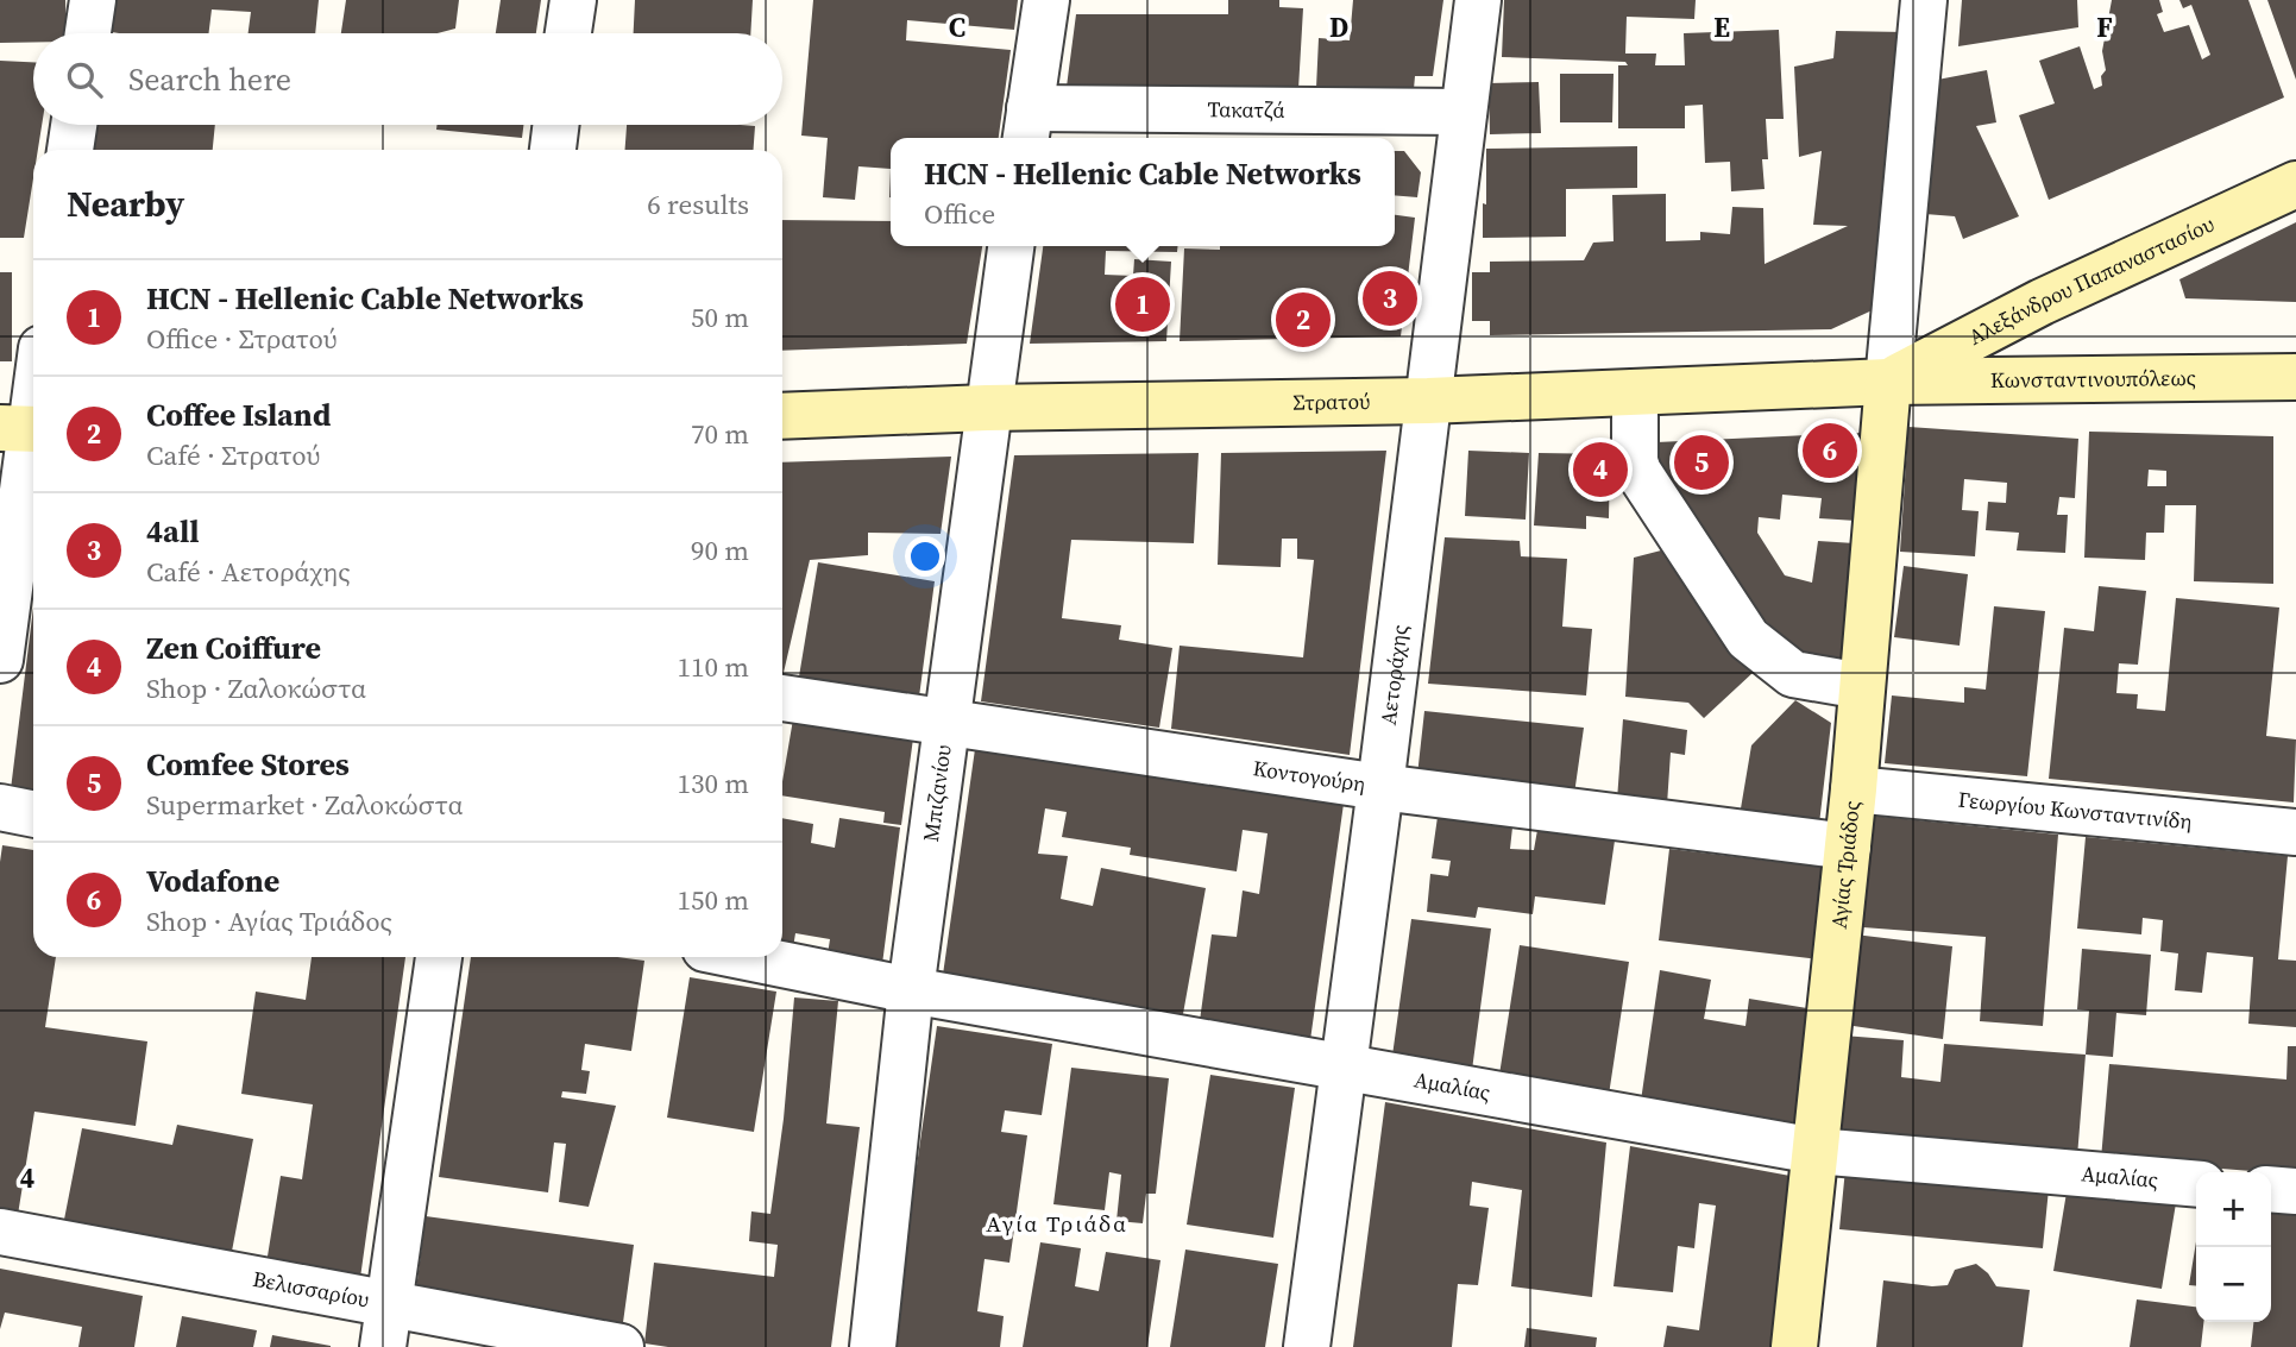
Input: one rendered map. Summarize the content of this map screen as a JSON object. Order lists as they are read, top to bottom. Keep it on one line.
{"streets":{"main road":["Αλεξάνδρου Παπαναστασίου","Κωνσταντινουπόλεως","Στρατού","Αγίας Τριάδος"],"street":["Τακατζά","Αετοράχης","Κοντογούρη","Μπιζανίου","Γεωργίου Κωνσταντινίδη","Αμαλίας","Βελισσαρίου"]},"crossings":[["Τακατζά","Αετοράχης"],["Αλεξάνδρου Παπαναστασίου","Κωνσταντινουπόλεως"],["Αλεξάνδρου Παπαναστασίου","Στρατού"],["Αλεξάνδρου Παπαναστασίου","Αγίας Τριάδος"],["Κωνσταντινουπόλεως","Στρατού"],["Κωνσταντινουπόλεως","Αγίας Τριάδος"],["Στρατού","Αετοράχης"],["Στρατού","Μπιζανίου"],["Στρατού","Αγίας Τριάδος"],["Αετοράχης","Κοντογούρη"],["Αετοράχης","Αμαλίας"],["Κοντογούρη","Μπιζανίου"],["Κοντογούρη","Αγίας Τριάδος"],["Μπιζανίου","Αμαλίας"],["Γεωργίου Κωνσταντινίδη","Αγίας Τριάδος"],["Αγίας Τριάδος","Αμαλίας"]],"districts":["Αγία Τριάδα"],"page":{"search":"Search here","popup":["HCN - Hellenic Cable Networks","Office"],"heading":["Nearby","6 results"],"list":[{"mark":"1","name":"HCN - Hellenic Cable Networks","note":"Office · Στρατού","value":"50 m"},{"mark":"2","name":"Coffee Island","note":"Café · Στρατού","value":"70 m"},{"mark":"3","name":"4all","note":"Café · Αετοράχης","value":"90 m"},{"mark":"4","name":"Zen Coiffure","note":"Shop · Ζαλοκώστα","value":"110 m"},{"mark":"5","name":"Comfee Stores","note":"Supermarket · Ζαλοκώστα","value":"130 m"},{"mark":"6","name":"Vodafone","note":"Shop · Αγίας Τριάδος","value":"150 m"}],"pins":["3","1","2","6","5","4"],"map_buttons":["+","−"]},"grid":{"columns":["C","D","E","F"],"rows":["4"]}}
